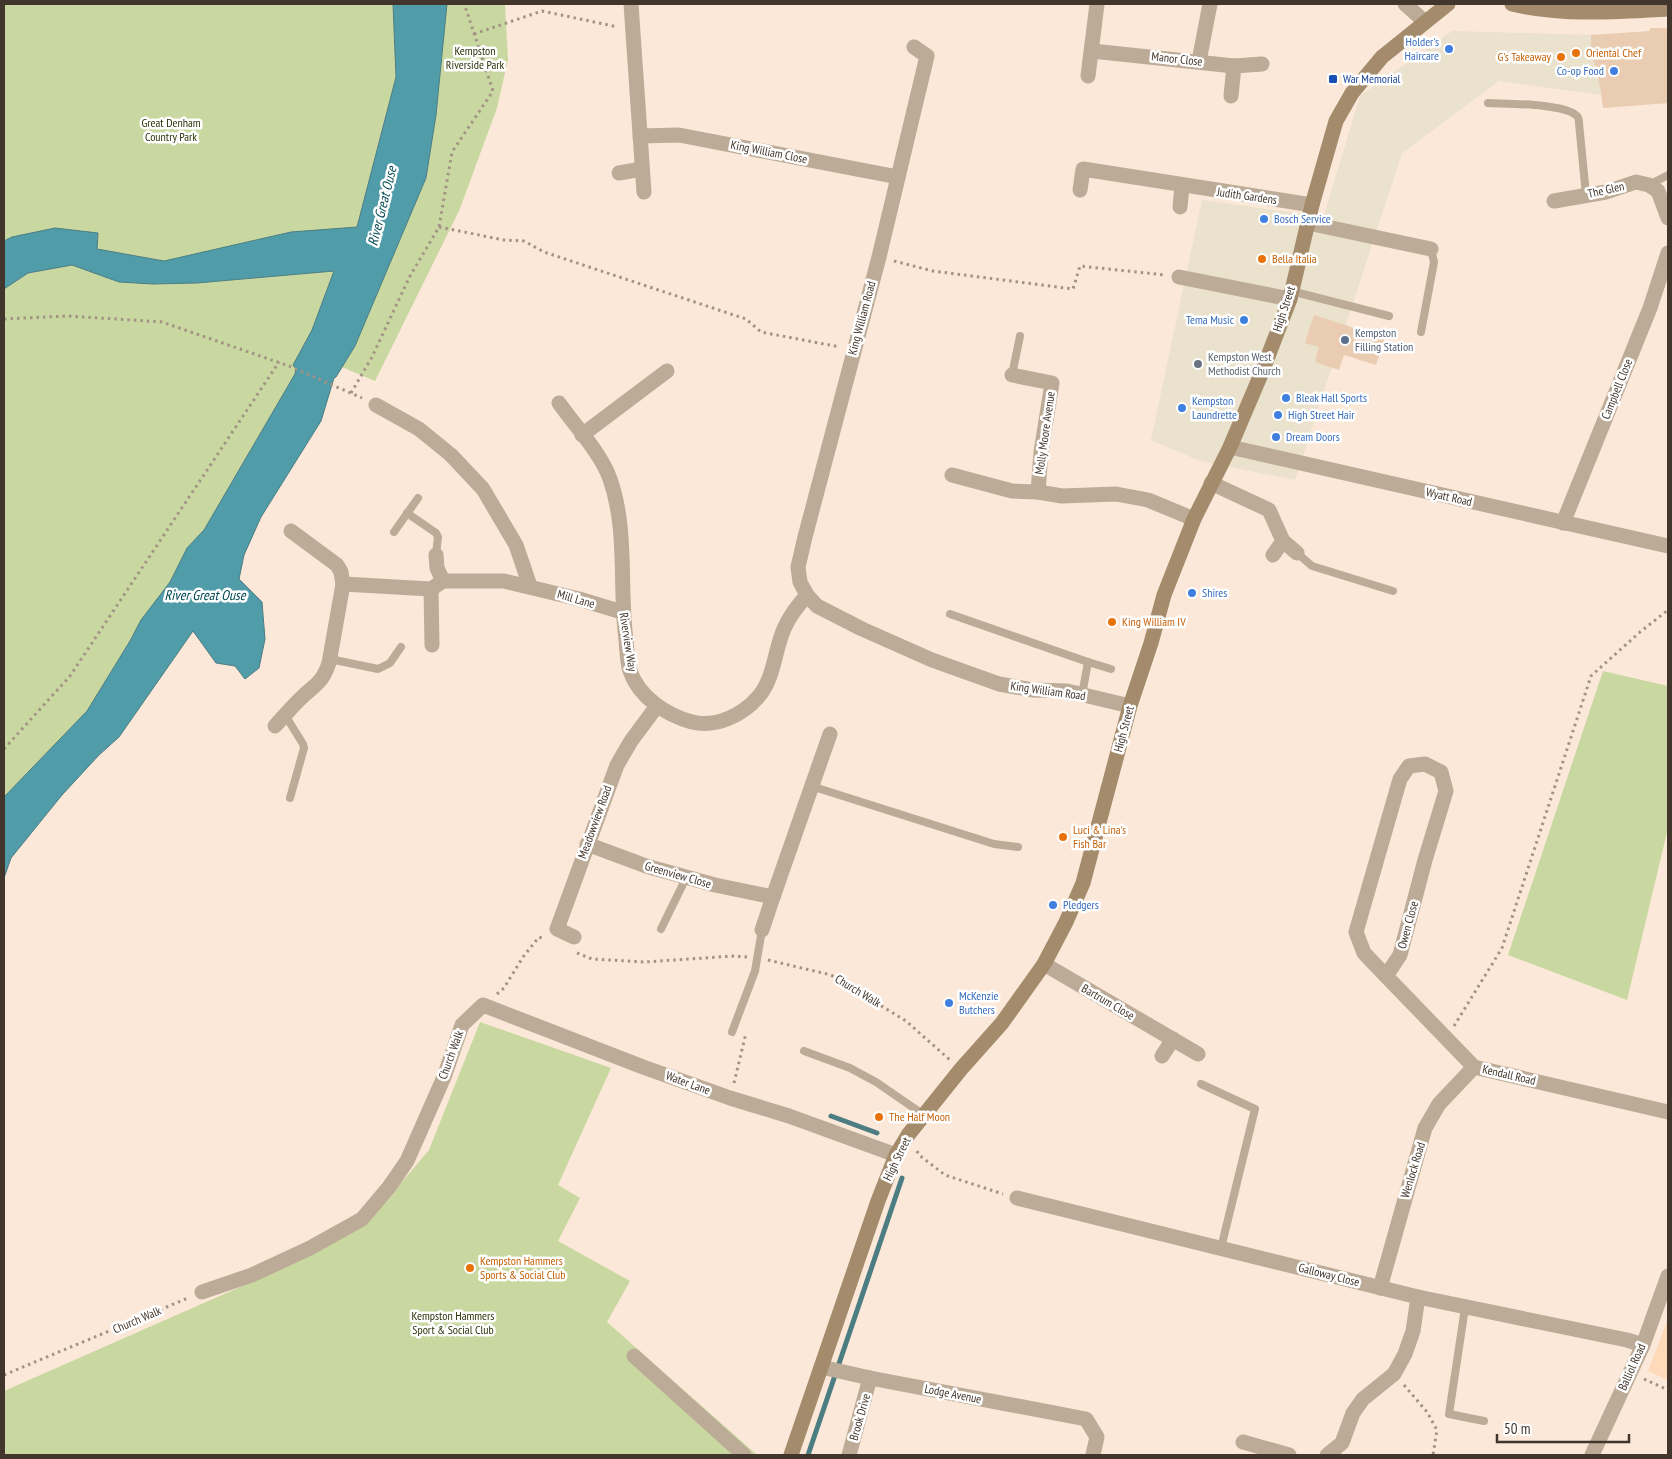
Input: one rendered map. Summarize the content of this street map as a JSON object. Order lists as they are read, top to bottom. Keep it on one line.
{"streets":{"main road":["High Street"],"street":["Manor Close","King William Close","The Glen","Judith Gardens","King William Road","Campbell Close","Molly Moore Avenue","Wyatt Road","Mill Lane","Riverview Way","Meadowview Road","Greenview Close","Owen Close","Church Walk","Bartrum Close","Kendall Road","Water Lane","Wenlock Road","Galloway Close","Balliol Road","Lodge Avenue","Brook Drive"]},"crossings":[["King William Close","King William Road"],["Judith Gardens","High Street"],["High Street","King William Road"],["High Street","Molly Moore Avenue"],["High Street","Wyatt Road"],["High Street","Church Walk"],["High Street","Bartrum Close"],["High Street","Water Lane"],["High Street","Lodge Avenue"],["King William Road","Riverview Way"],["Campbell Close","Wyatt Road"],["Mill Lane","Riverview Way"],["Riverview Way","Meadowview Road"],["Meadowview Road","Greenview Close"],["Owen Close","Kendall Road"],["Church Walk","Water Lane"],["Kendall Road","Wenlock Road"],["Wenlock Road","Galloway Close"],["Galloway Close","Balliol Road"],["Lodge Avenue","Brook Drive"]],"water":["River Great Ouse"],"parks":["Kempston Riverside Park","Great Denham Country Park","Kempston Hammers Sport & Social Club"],"places":{"other":["Holder's Haircare","Oriental Chef","G's Takeaway","Co-op Food","Bosch Service","Bella Italia","Tema Music","Kempston Filling Station","Kempston West Methodist Church","Bleak Hall Sports","Kempston Laundrette","High Street Hair","Dream Doors","Shires","King William IV","Luci & Lina's Fish Bar","Pledgers","McKenzie Butchers","The Half Moon","Kempston Hammers Sports & Social Club"],"transit":["War Memorial"]},"scale_bar":"50 m"}
